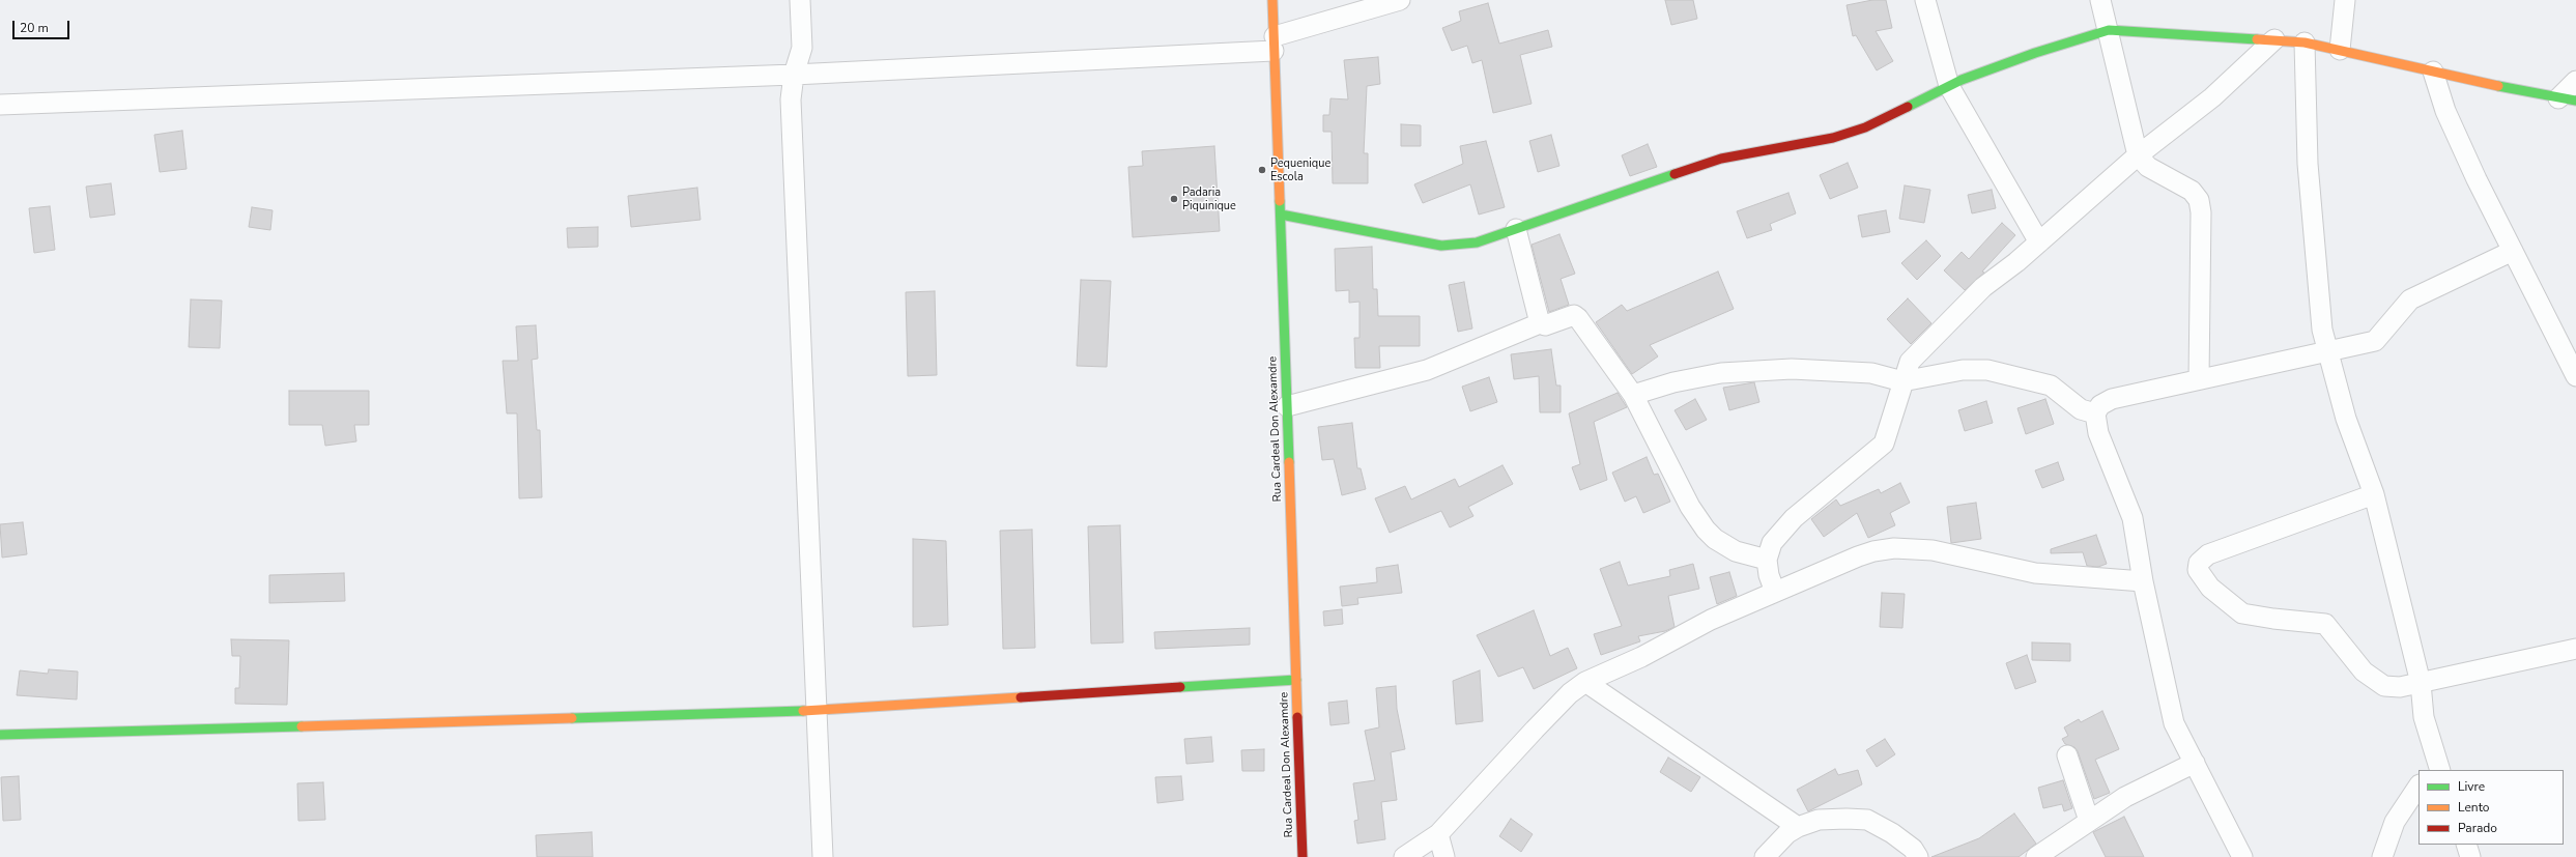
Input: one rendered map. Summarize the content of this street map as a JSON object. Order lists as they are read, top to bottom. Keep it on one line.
{"streets":{"street":["Rua Cardeal Don Alexamdre"]},"places":["Pequenique Escola","Padaria Piquinique"],"legend":["Livre","Lento","Parado"],"scale_bar":"20 m"}
